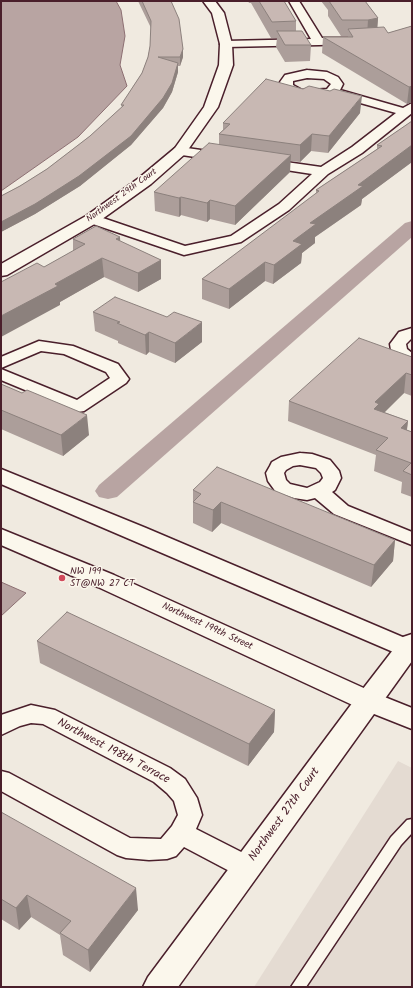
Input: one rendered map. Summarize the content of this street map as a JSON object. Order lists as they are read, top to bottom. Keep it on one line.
{"streets":{"street":["Northwest 29th Court","Northwest 199th Street","Northwest 198th Terrace","Northwest 27th Court"]},"crossings":[["Northwest 199th Street","Northwest 27th Court"]],"places":["NW 199 ST@NW 27 CT"]}
